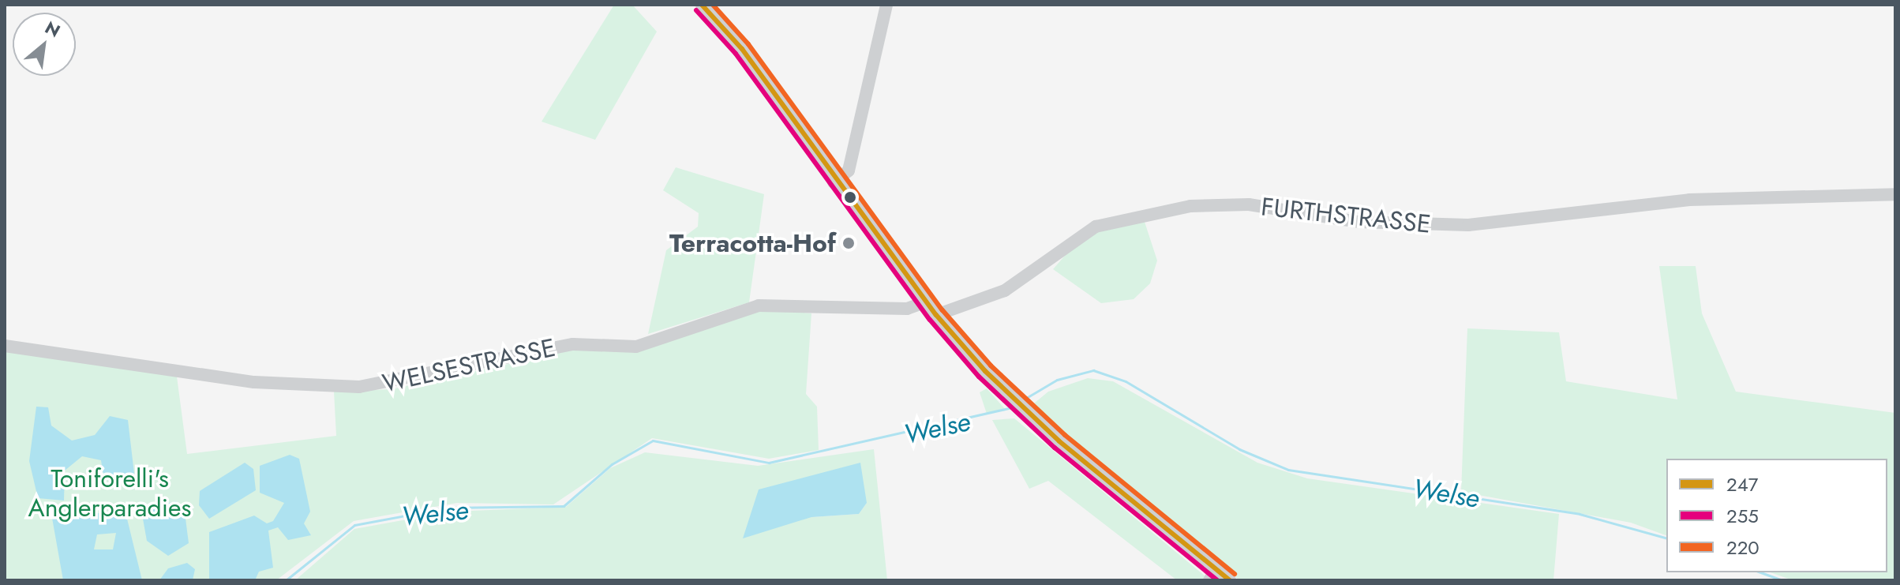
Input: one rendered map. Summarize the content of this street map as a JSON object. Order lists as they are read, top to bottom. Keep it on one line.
{"streets":{"street":["FURTHSTRASSE","WELSESTRASSE"]},"water":["Welse"],"parks":["Toniforelli's Anglerparadies"],"places":["Terracotta-Hof"],"lines":["transit line 247","transit line 220","transit line 255"],"legend":["247","255","220"],"north":"top right"}
